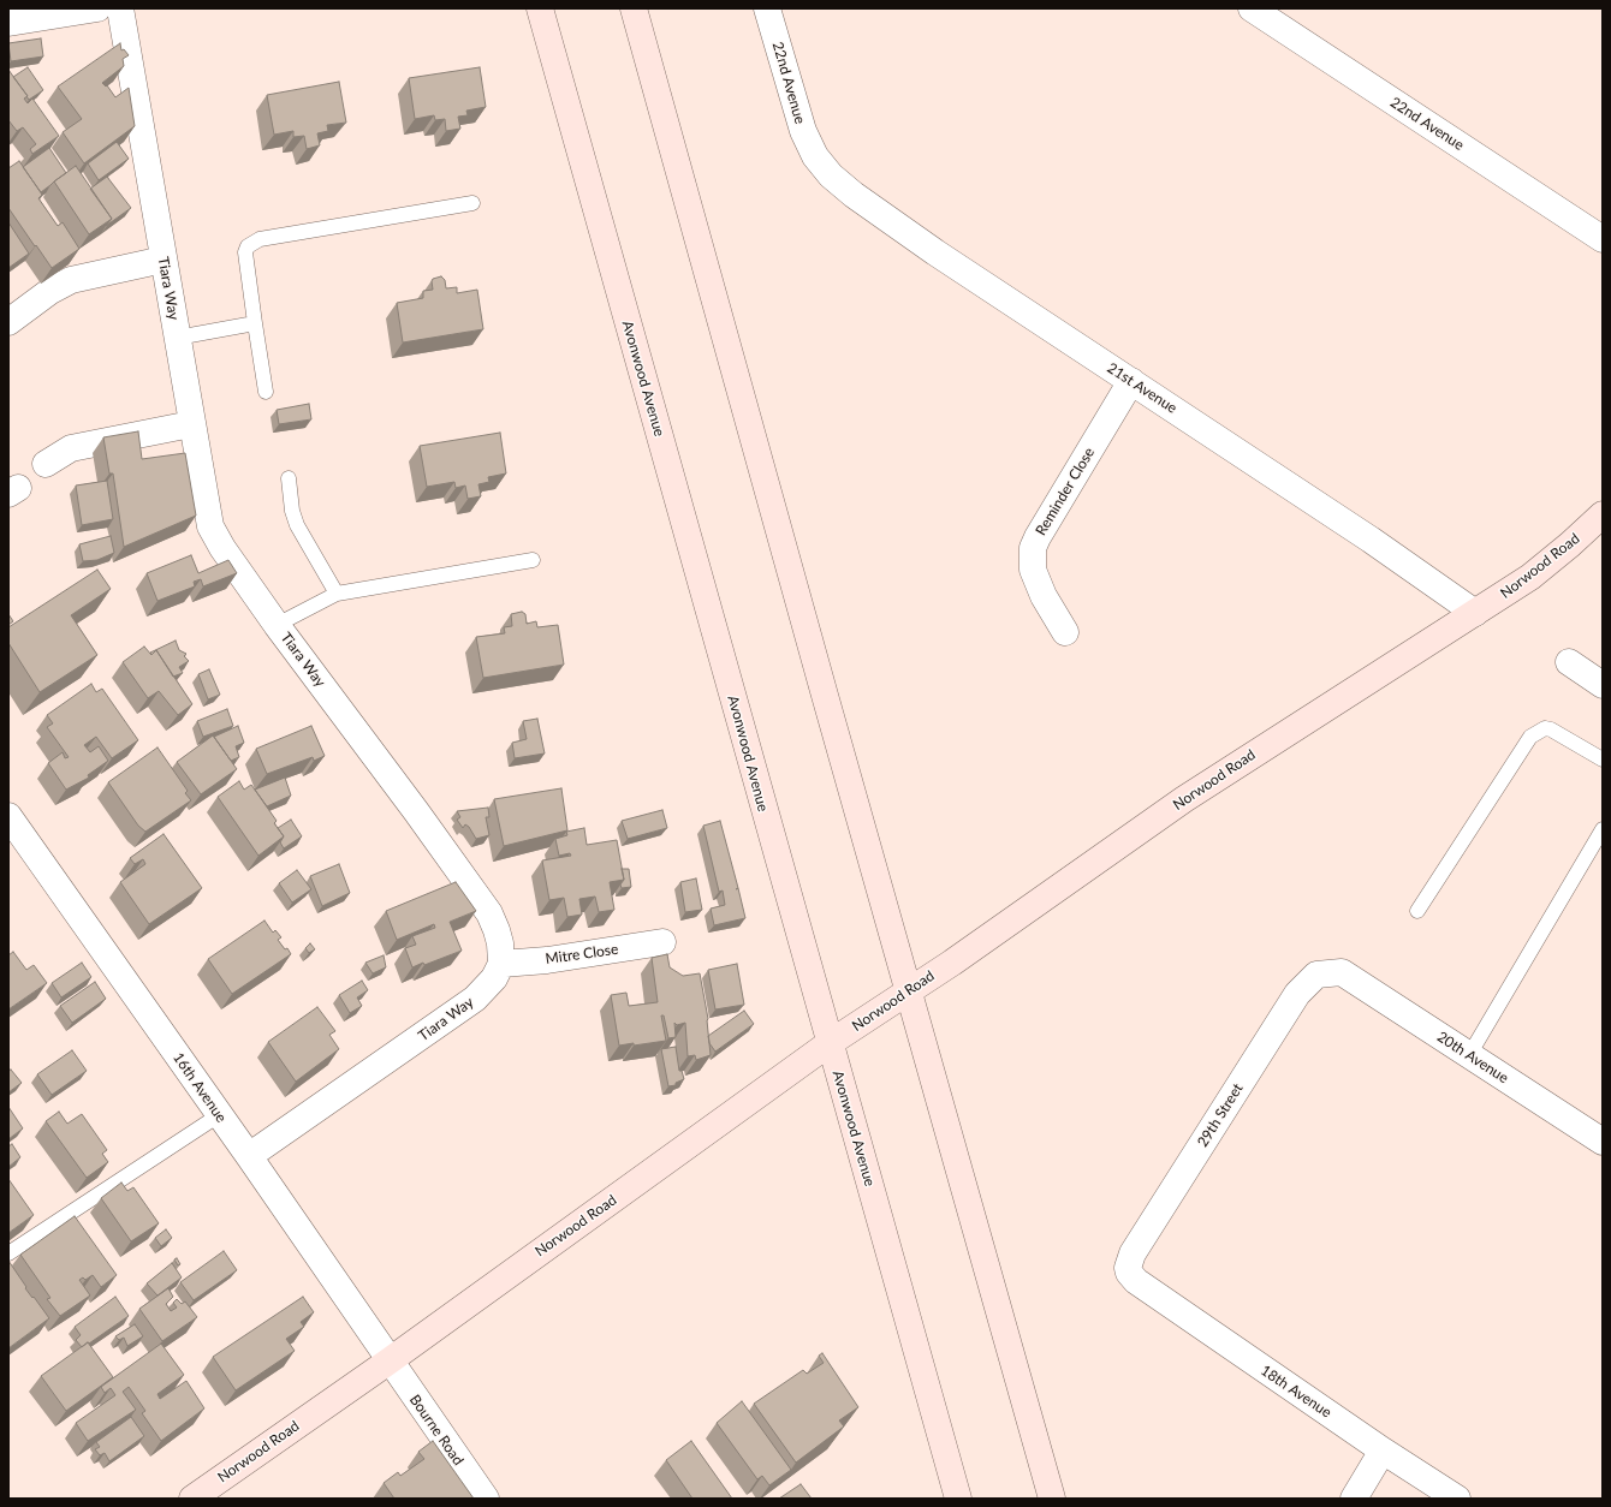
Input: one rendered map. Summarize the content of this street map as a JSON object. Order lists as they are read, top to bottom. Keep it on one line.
{"streets":{"main road":["Avonwood Avenue","Norwood Road"],"street":["22nd Avenue","Tiara Way","21st Avenue","Reminder Close","Mitre Close","20th Avenue","16th Avenue","29th Street","18th Avenue","Bourne Road"]},"crossings":[["22nd Avenue","21st Avenue"],["Tiara Way","Mitre Close"],["Tiara Way","16th Avenue"],["Avonwood Avenue","Norwood Road"],["21st Avenue","Reminder Close"],["21st Avenue","Norwood Road"],["Norwood Road","16th Avenue"],["Norwood Road","Bourne Road"],["20th Avenue","29th Street"],["16th Avenue","Bourne Road"],["29th Street","18th Avenue"]]}
